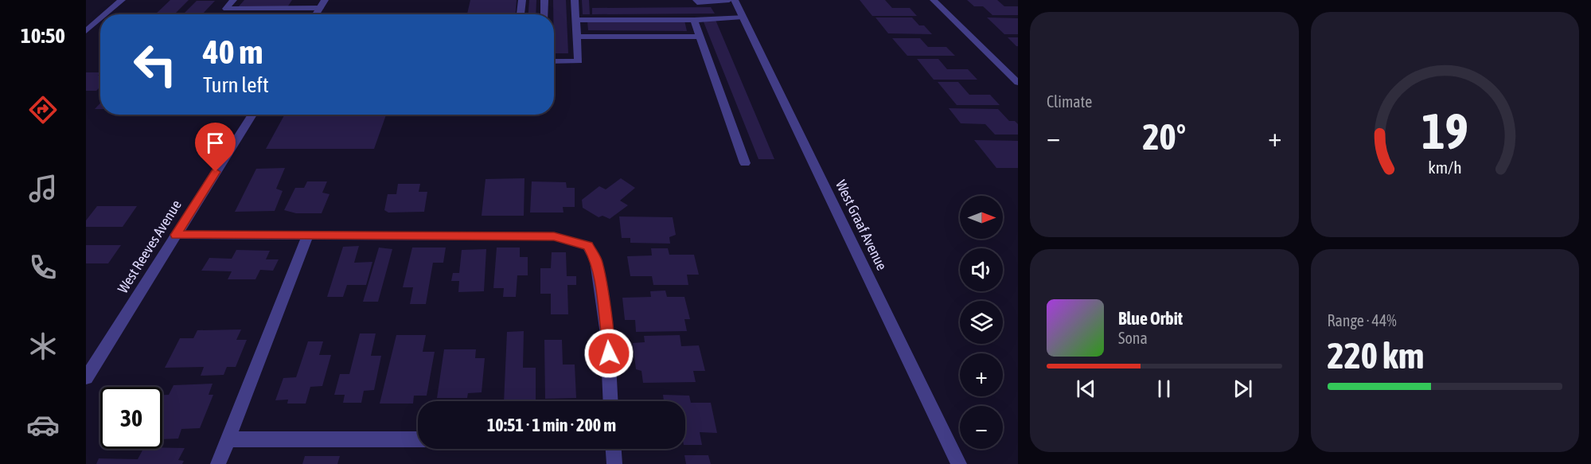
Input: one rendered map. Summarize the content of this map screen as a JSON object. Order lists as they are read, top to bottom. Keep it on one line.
{"streets":{"street":["West Graaf Avenue","West Reeves Avenue"]},"north":"right","page":{"tabs":"10:50","tile":["Climate",["Range · 44%","220 km"]],"turn":["40 m","Turn left"],"heat":["−","20°","+"],"map_buttons":["+","−"],"song":["Blue Orbit","Sona"],"limit":"30","trip":"10:51 · 1 min · 200 m","gauge":["19","km/h"]}}
